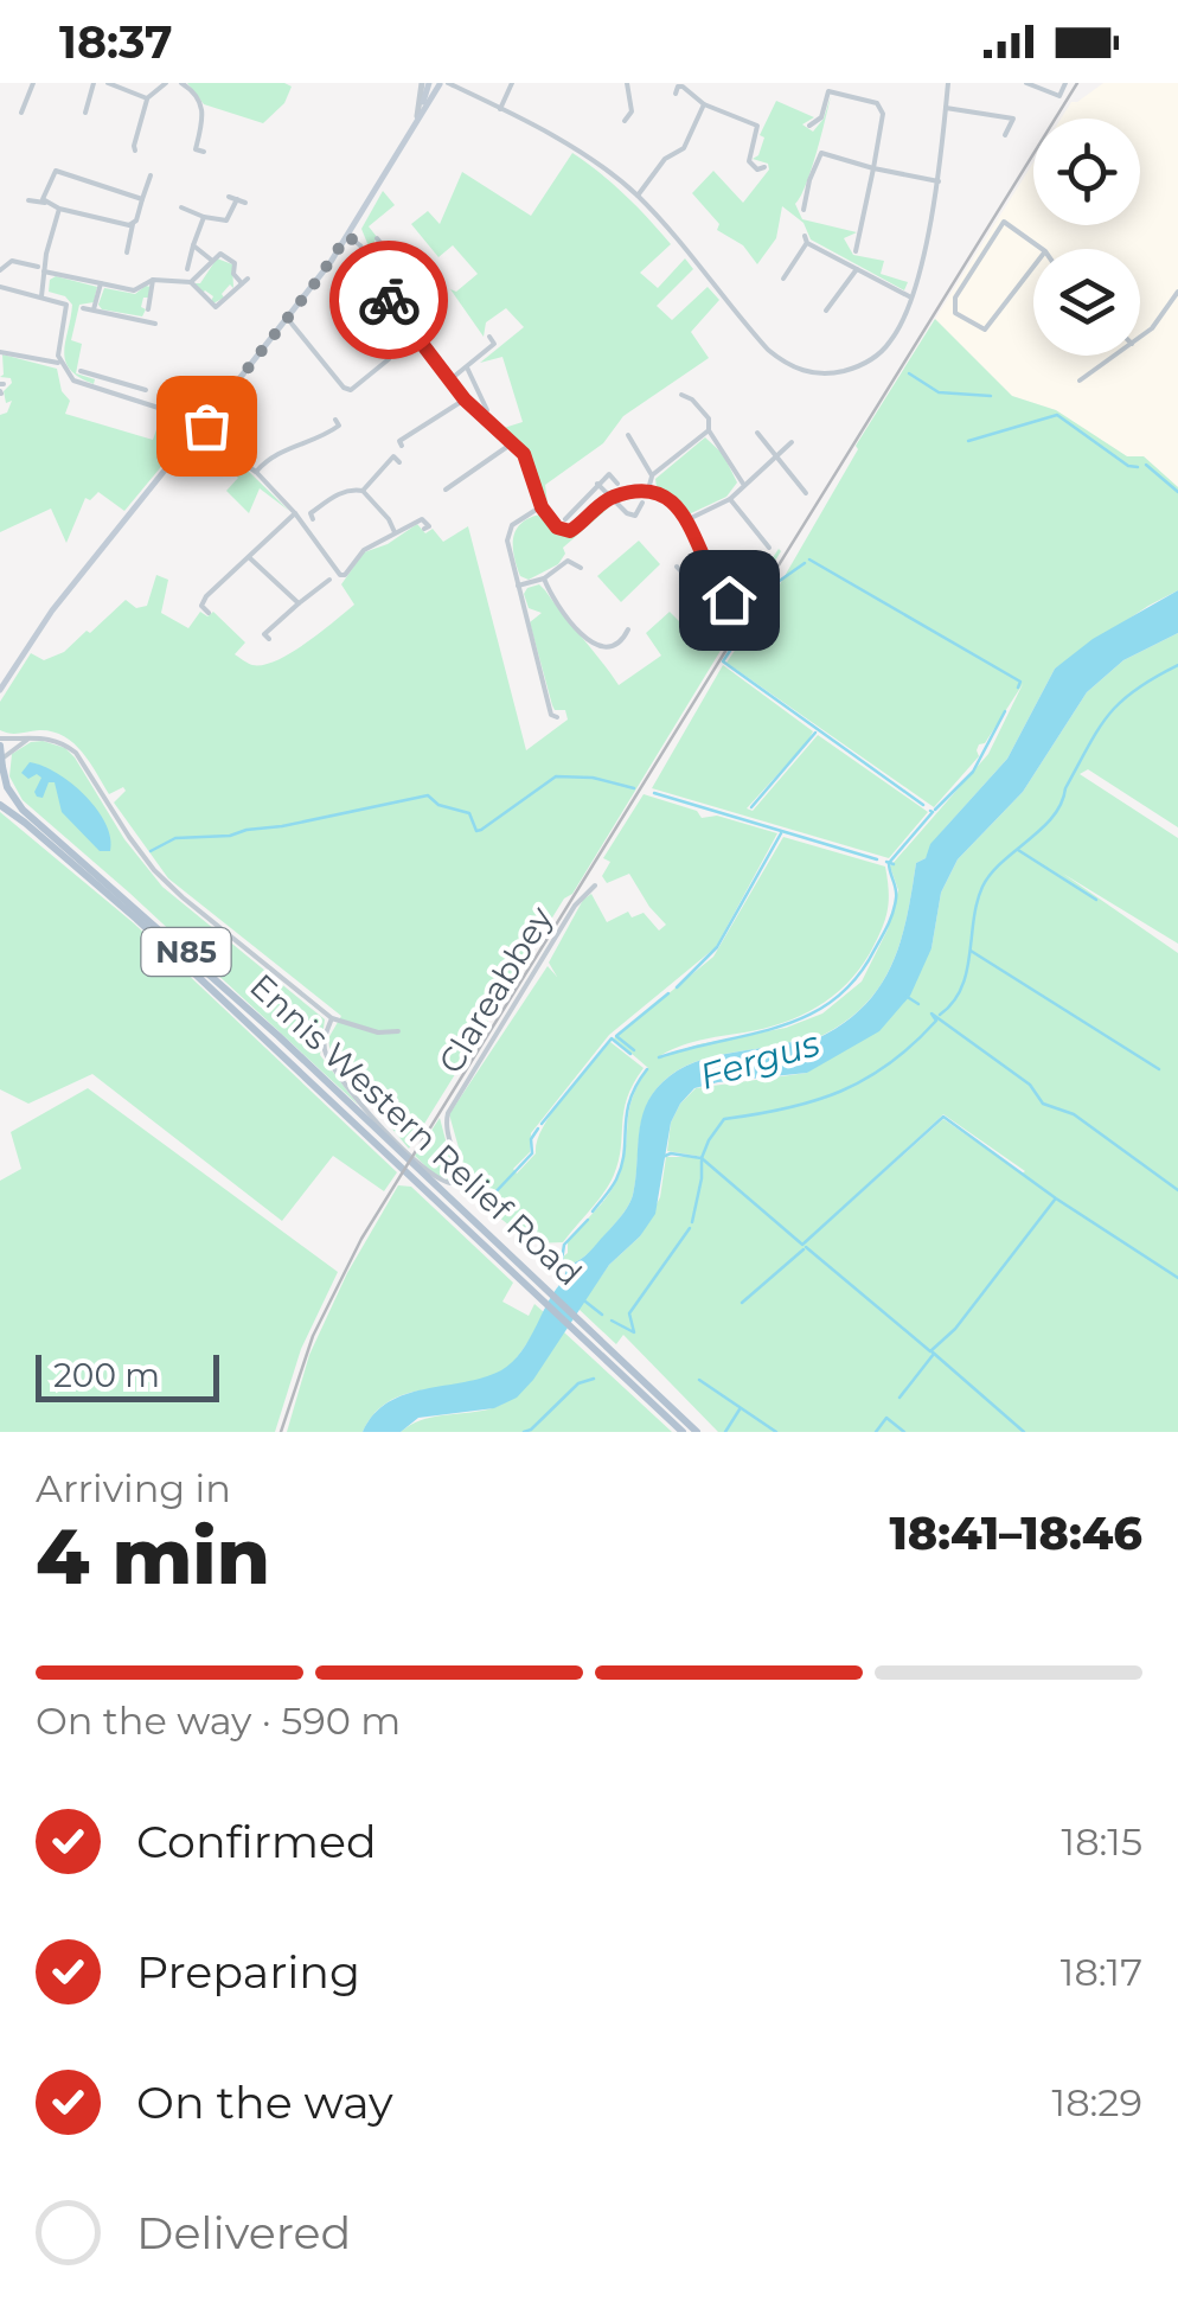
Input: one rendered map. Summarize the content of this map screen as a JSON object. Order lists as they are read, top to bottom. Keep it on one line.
{"streets":{"main road":["N85","Ennis Western Relief Road"],"street":["Clareabbey"]},"crossings":[["N85","Clareabbey"],["N85","Ennis Western Relief Road"],["Clareabbey","Ennis Western Relief Road"]],"water":["Fergus"],"scale_bar":"200 m","page":{"status":"18:37","scale":"200 m","heading":["4 min","Arriving in","18:41–18:46"],"bar":"On the way · 590 m","list":[["Confirmed","18:15"],["Preparing","18:17"],["On the way","18:29"],"Delivered"]}}
